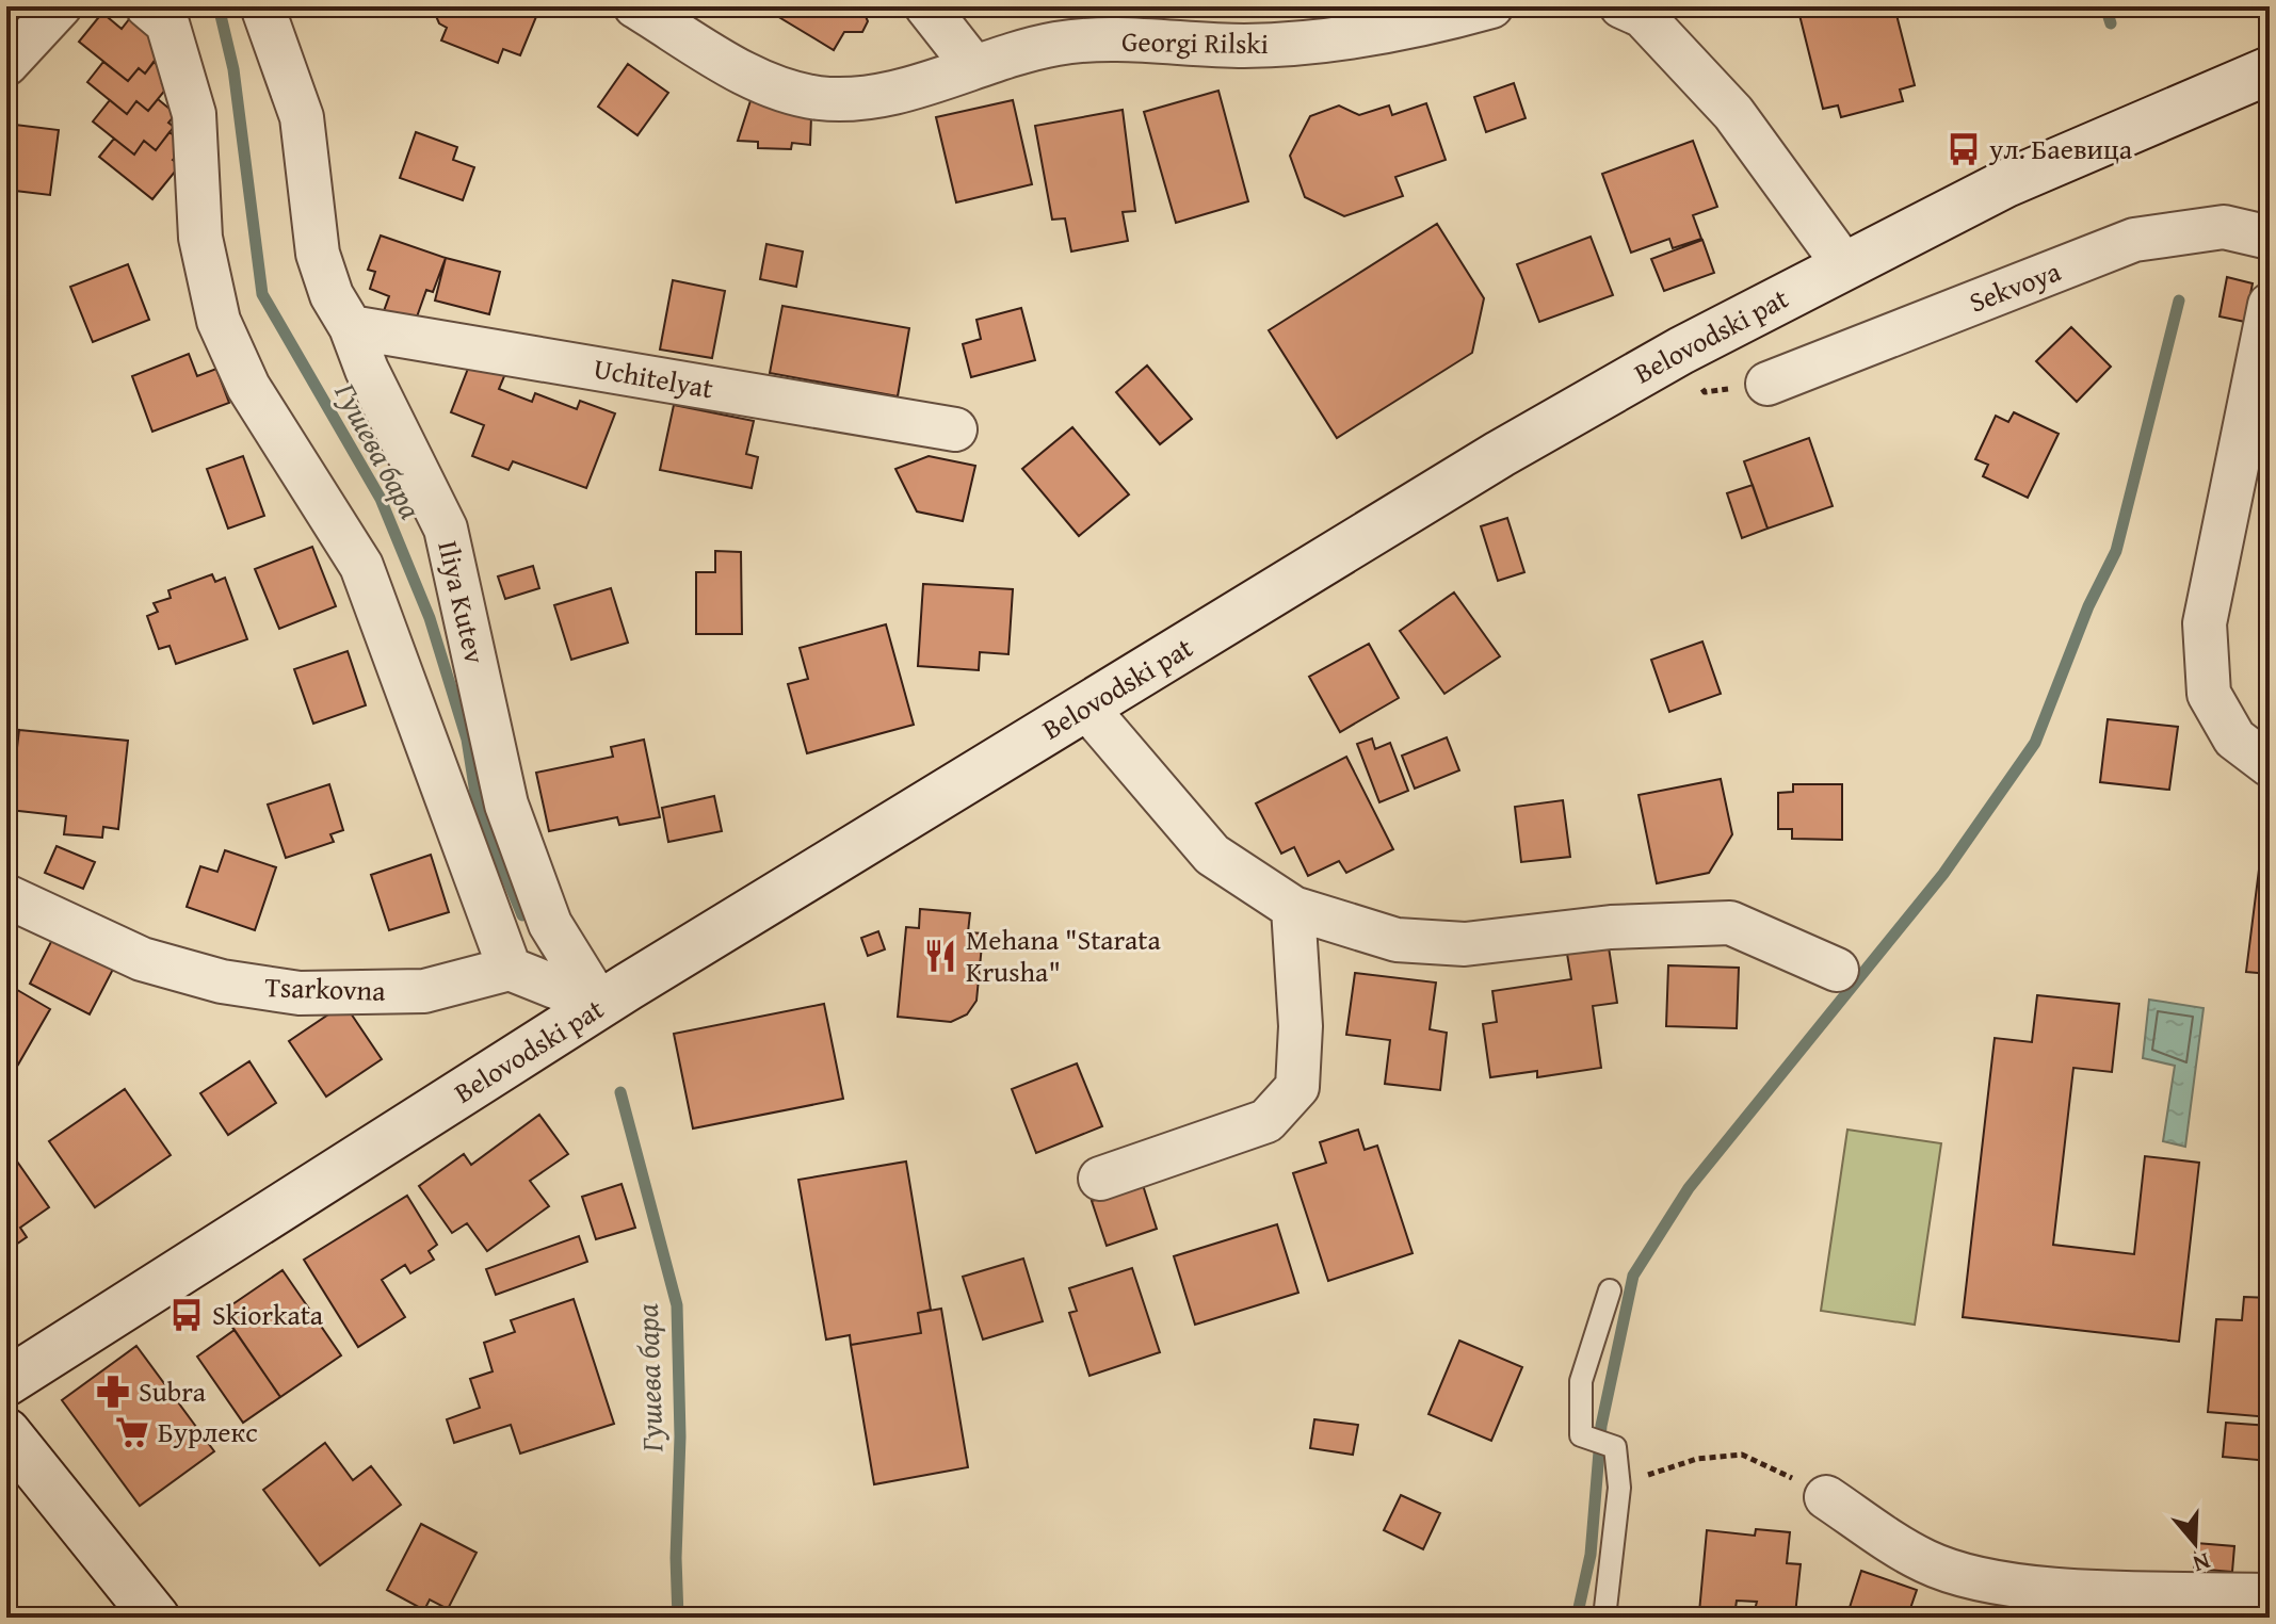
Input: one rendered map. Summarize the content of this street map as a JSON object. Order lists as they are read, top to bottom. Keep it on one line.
{"streets":{"street":["Georgi Rilski","Sekvoya","Belovodski pat","Uchitelyat","Iliya Kutev","Tsarkovna"]},"crossings":[["Belovodski pat","Iliya Kutev"],["Uchitelyat","Iliya Kutev"]],"water":["Гушева бара"],"places":{"bus stop":["ул. Баевица","Skiorkata"],"restaurant":["Mehana \"Starata Krusha\""],"pharmacy":["Subra"],"supermarket":["Бурлекс"]},"north":"bottom"}
